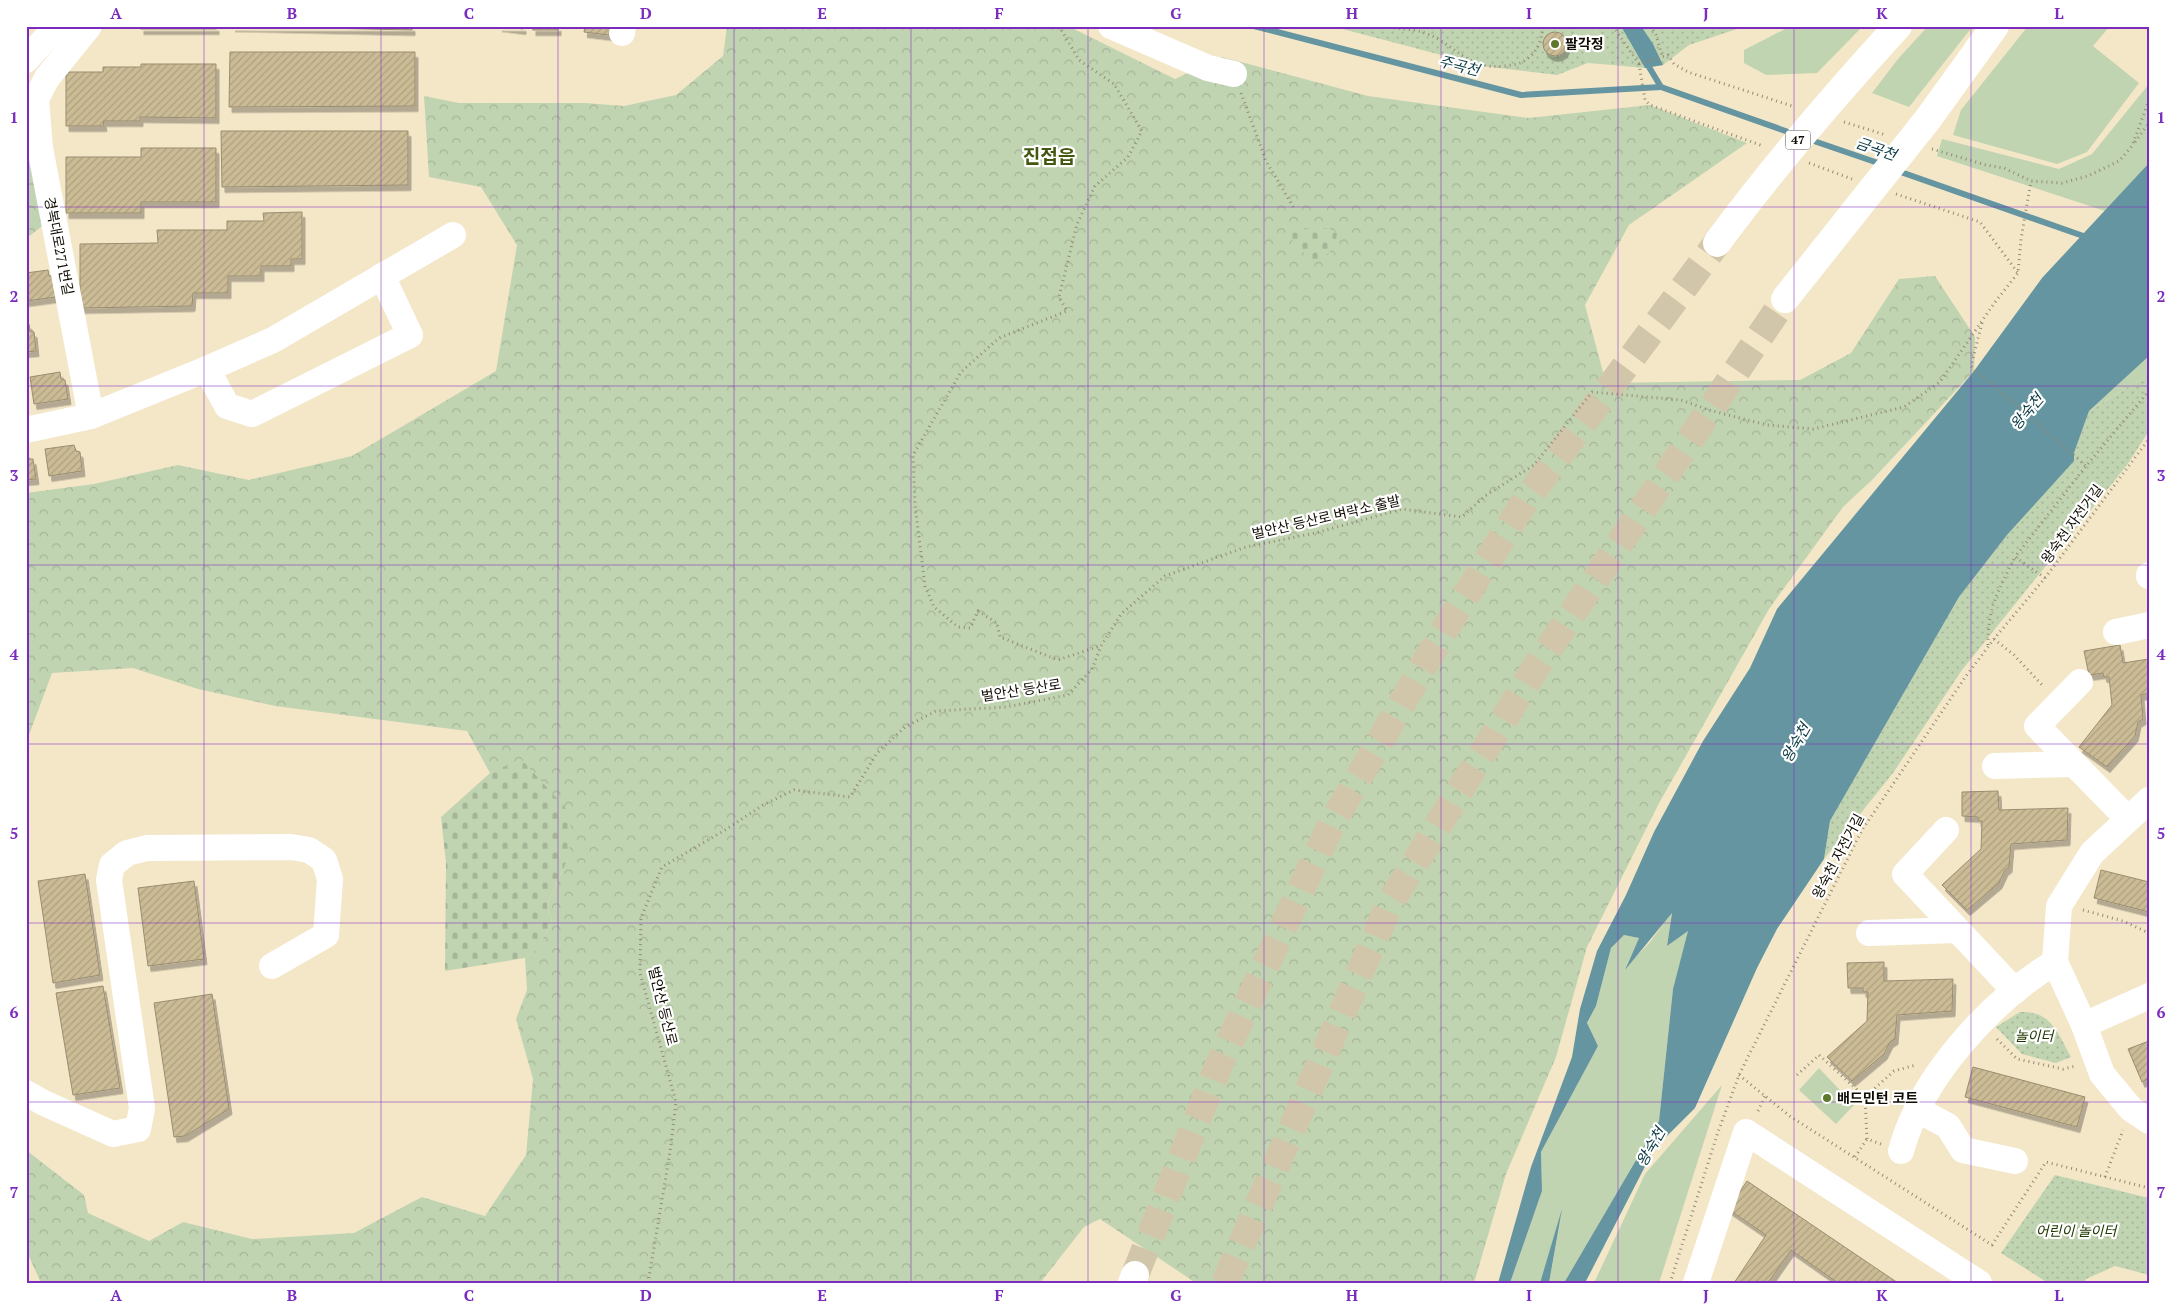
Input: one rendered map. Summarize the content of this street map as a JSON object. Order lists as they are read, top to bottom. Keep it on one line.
{"streets":{"highway":["47"],"street":["경복대로271번길"],"path":["벌안산 등산로 벼락소 출발","왕숙천 자전거길","벌안산 등산로"]},"crossings":[["벌안산 등산로 벼락소 출발","벌안산 등산로"]],"districts":["진접읍"],"water":["주곡천","금곡천","왕숙천"],"parks":["놀이터","어린이 놀이터"],"places":["팔각정","배드민턴 코트"],"grid":{"columns":["A","B","C","D","E","F","G","H","I","J","K","L"],"rows":["1","2","3","4","5","6","7"]}}
